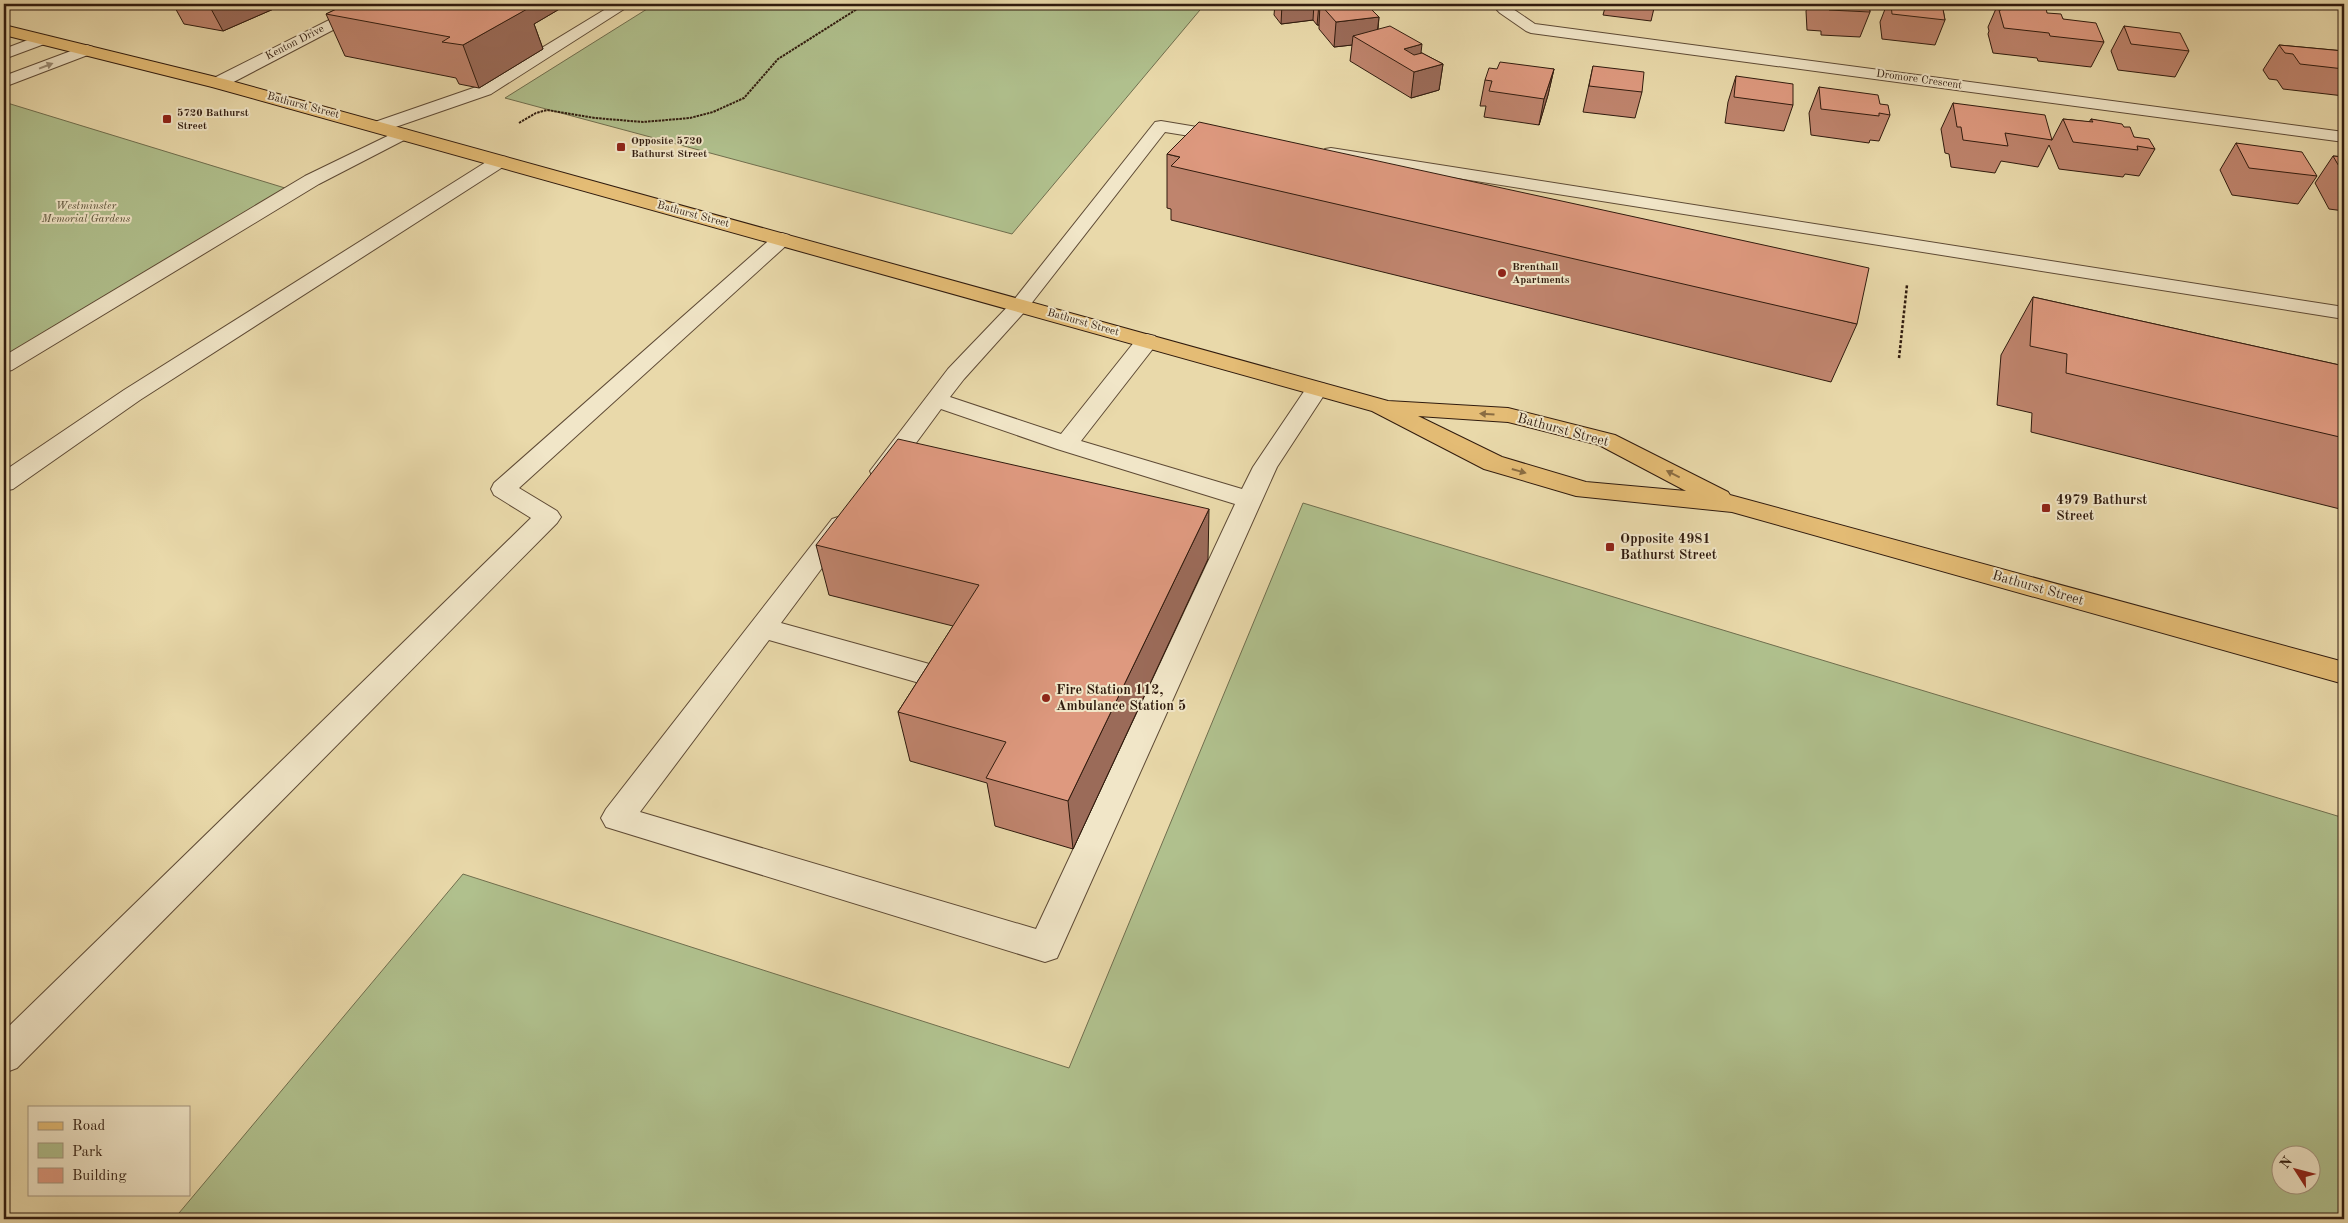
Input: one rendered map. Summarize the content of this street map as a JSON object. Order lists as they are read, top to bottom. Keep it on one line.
{"streets":{"main road":["Bathurst Street"],"street":["Kenton Drive","Dromore Crescent"]},"crossings":[["Kenton Drive","Bathurst Street"]],"parks":["Westminster Memorial Gardens"],"places":{"transit":["5720 Bathurst Street","Opposite 5720 Bathurst Street","4979 Bathurst Street","Opposite 4981 Bathurst Street"],"other":["Brenthall Apartments","Fire Station 112, Ambulance Station 5"]},"legend":["Road","Park","Building"],"north":"top left"}
